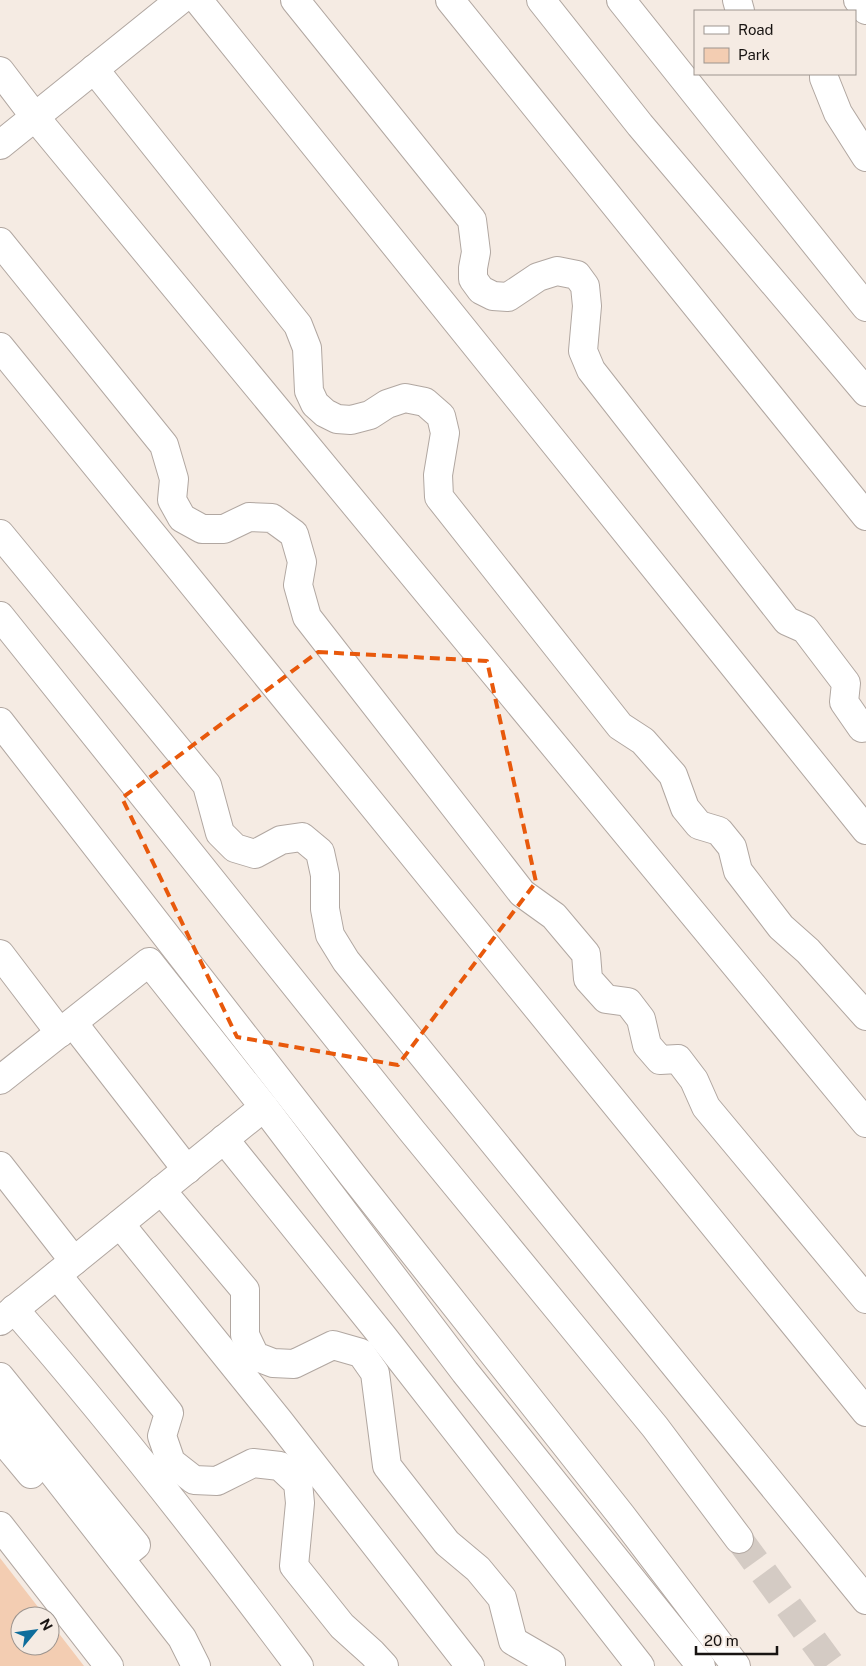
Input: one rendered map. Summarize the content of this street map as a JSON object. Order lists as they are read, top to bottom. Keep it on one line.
{"legend":["Road","Park"],"scale_bar":"20 m","north":"top right"}
